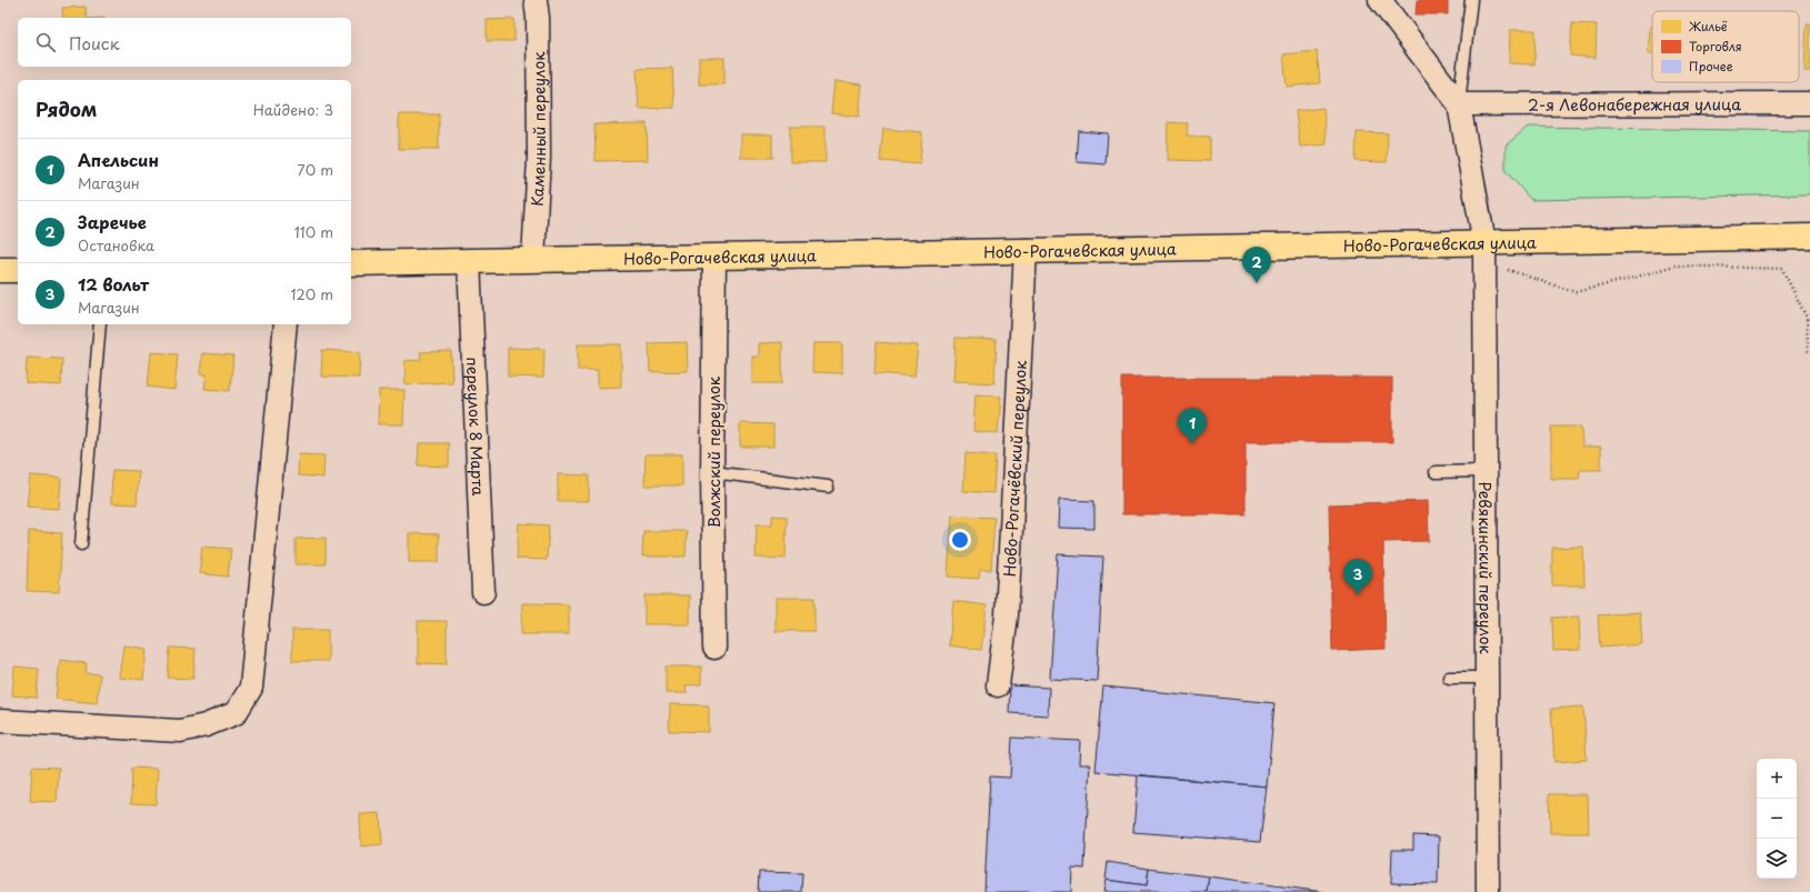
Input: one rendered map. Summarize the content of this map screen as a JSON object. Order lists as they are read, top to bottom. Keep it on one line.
{"streets":{"main road":["Ново-Рогачевская улица"],"street":["2-я Левонабережная улица","Каменный переулок","переулок 8 Марта","Волжский переулок","Ново-Рогачёвский переулок","Ревякинский переулок"]},"crossings":[["2-я Левонабережная улица","Ревякинский переулок"],["Каменный переулок","Ново-Рогачевская улица"],["Ново-Рогачевская улица","переулок 8 Марта"],["Ново-Рогачевская улица","Волжский переулок"],["Ново-Рогачевская улица","Ново-Рогачёвский переулок"],["Ново-Рогачевская улица","Ревякинский переулок"]],"legend":["Жильё","Торговля","Прочее"],"page":{"search":"Поиск","heading":["Рядом","Найдено: 3"],"list":[{"mark":"1","name":"Апельсин","note":"Магазин","value":"70 m"},{"mark":"2","name":"Заречье","note":"Остановка","value":"110 m"},{"mark":"3","name":"12 вольт","note":"Магазин","value":"120 m"}],"pins":["2","1","3"],"map_buttons":["+","−"]}}
